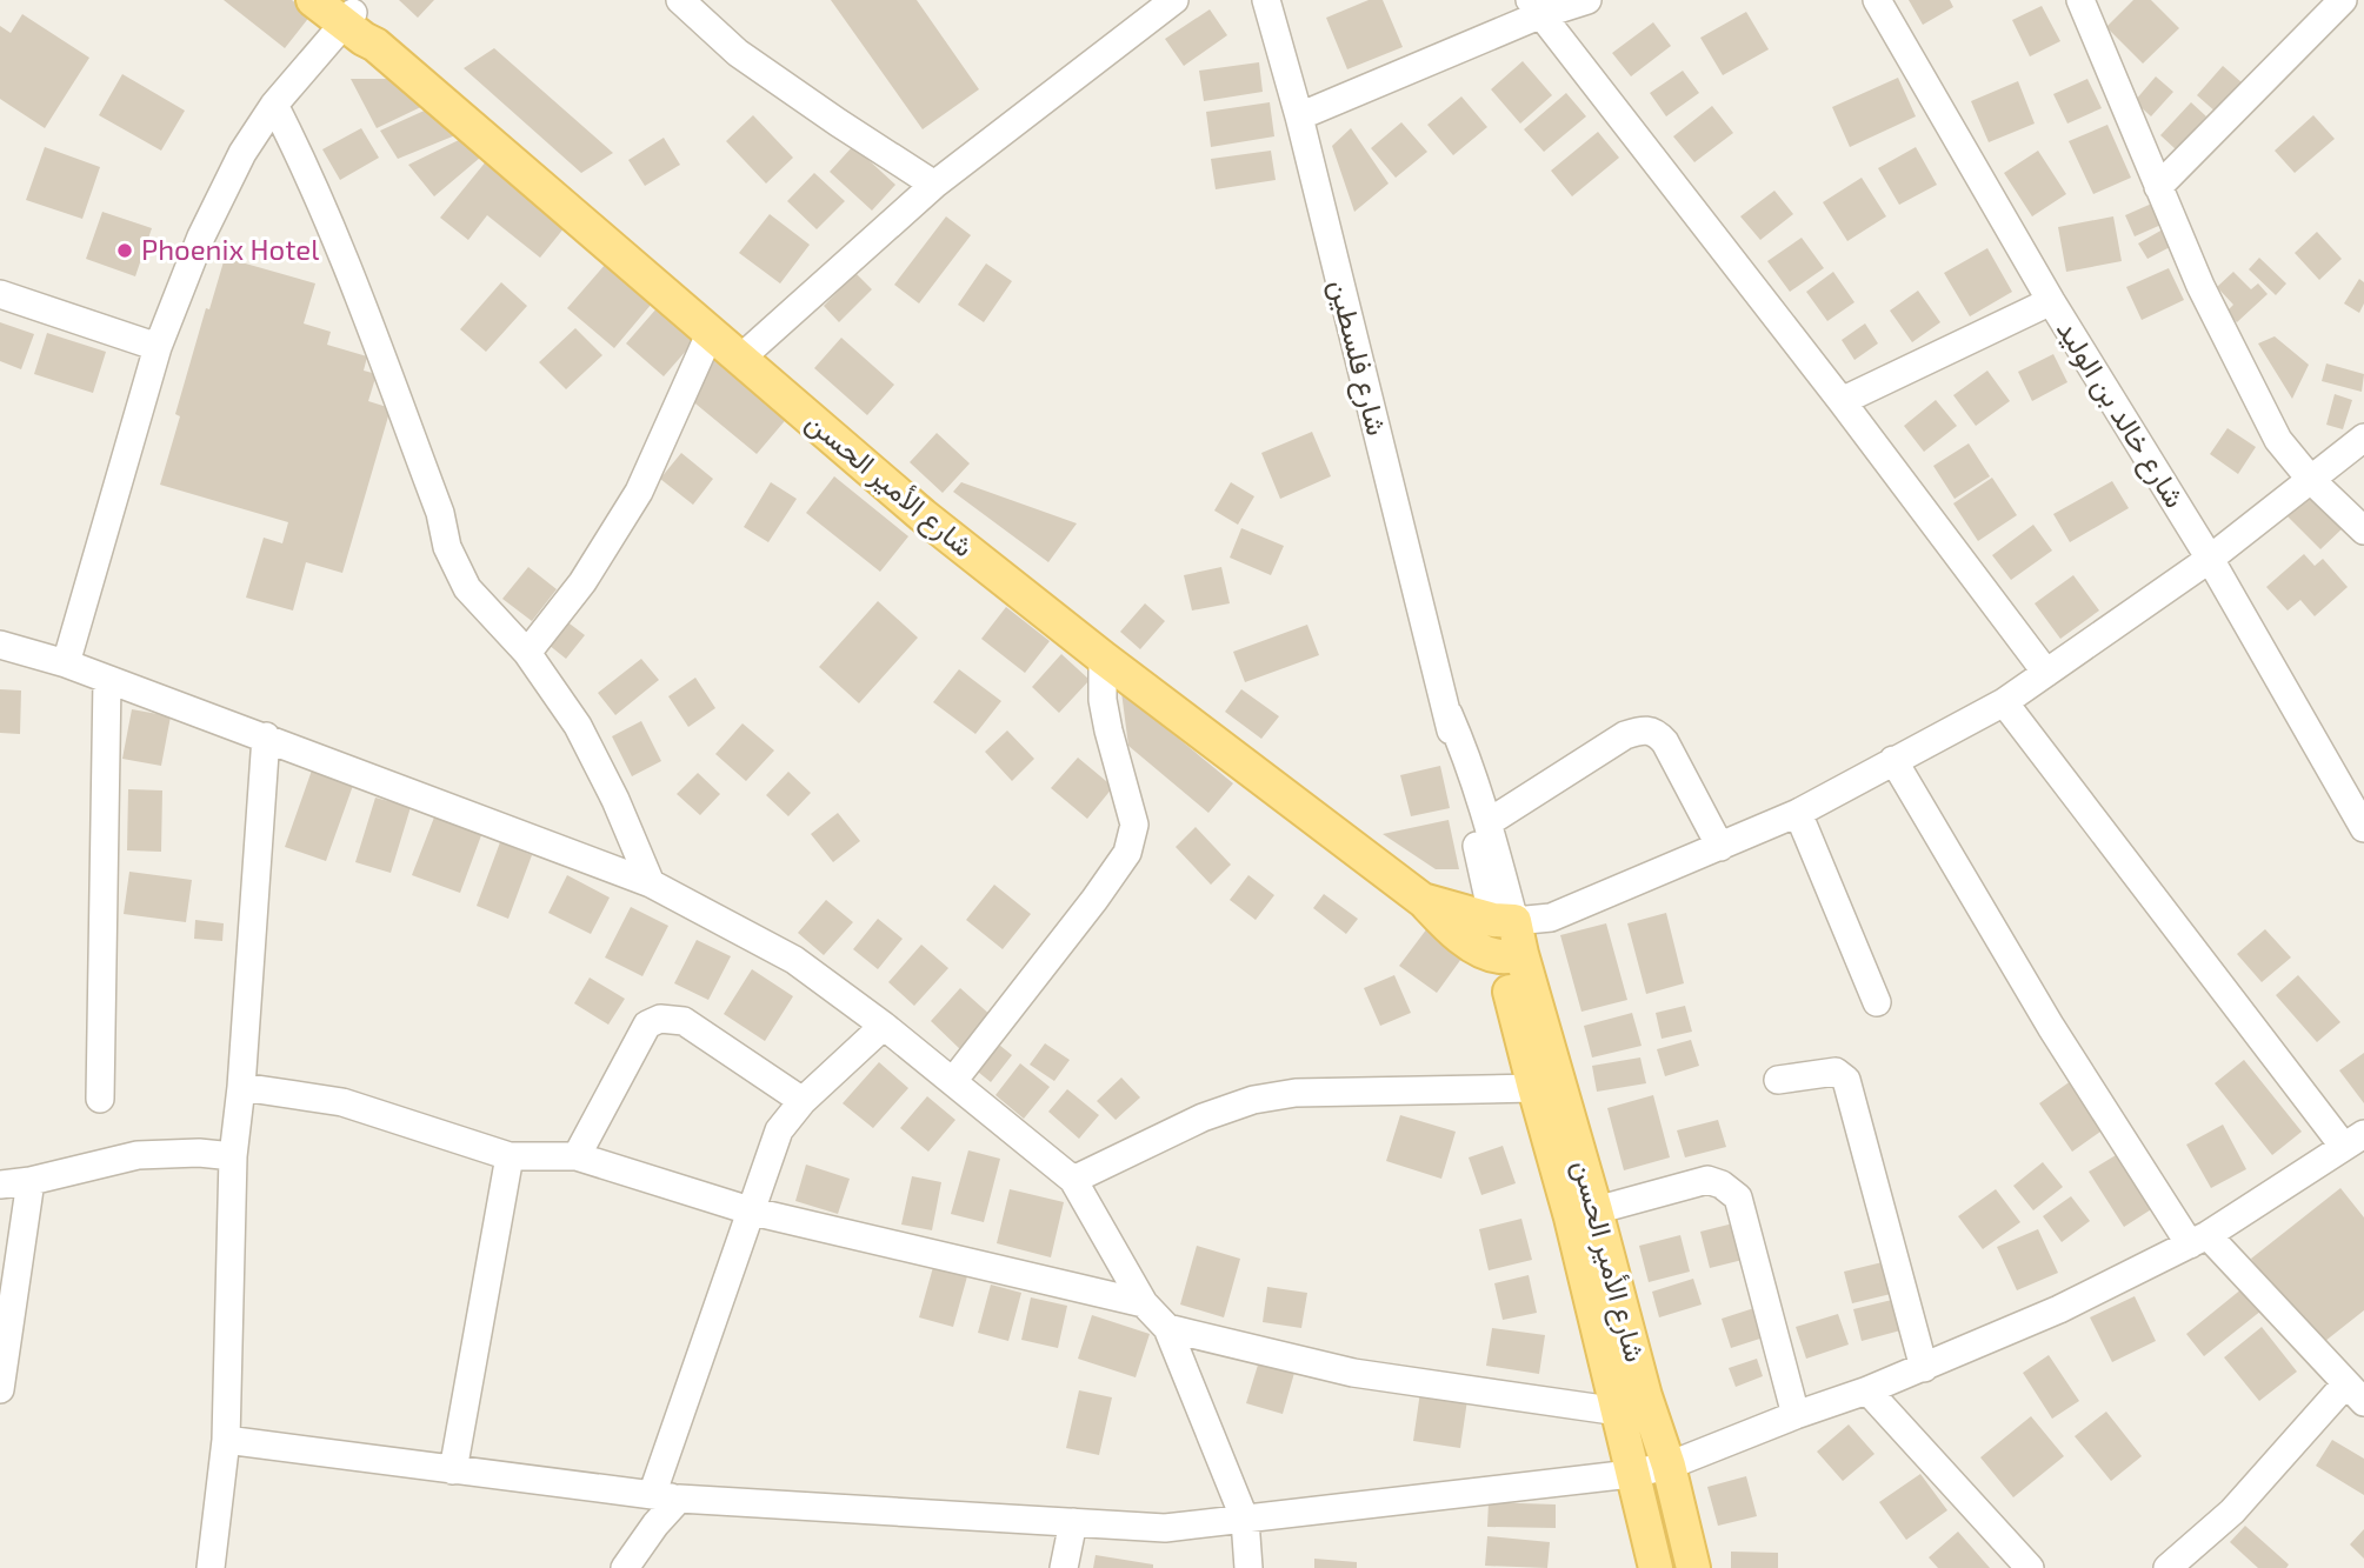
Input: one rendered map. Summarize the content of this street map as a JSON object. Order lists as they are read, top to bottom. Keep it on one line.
{"streets":{"main road":["شارع الأمير الحسن"],"street":["شارع فلسطين","شارع خالد بن الوليد"]},"crossings":[["شارع فلسطين","شارع الأمير الحسن"]],"places":["Phoenix Hotel"]}
